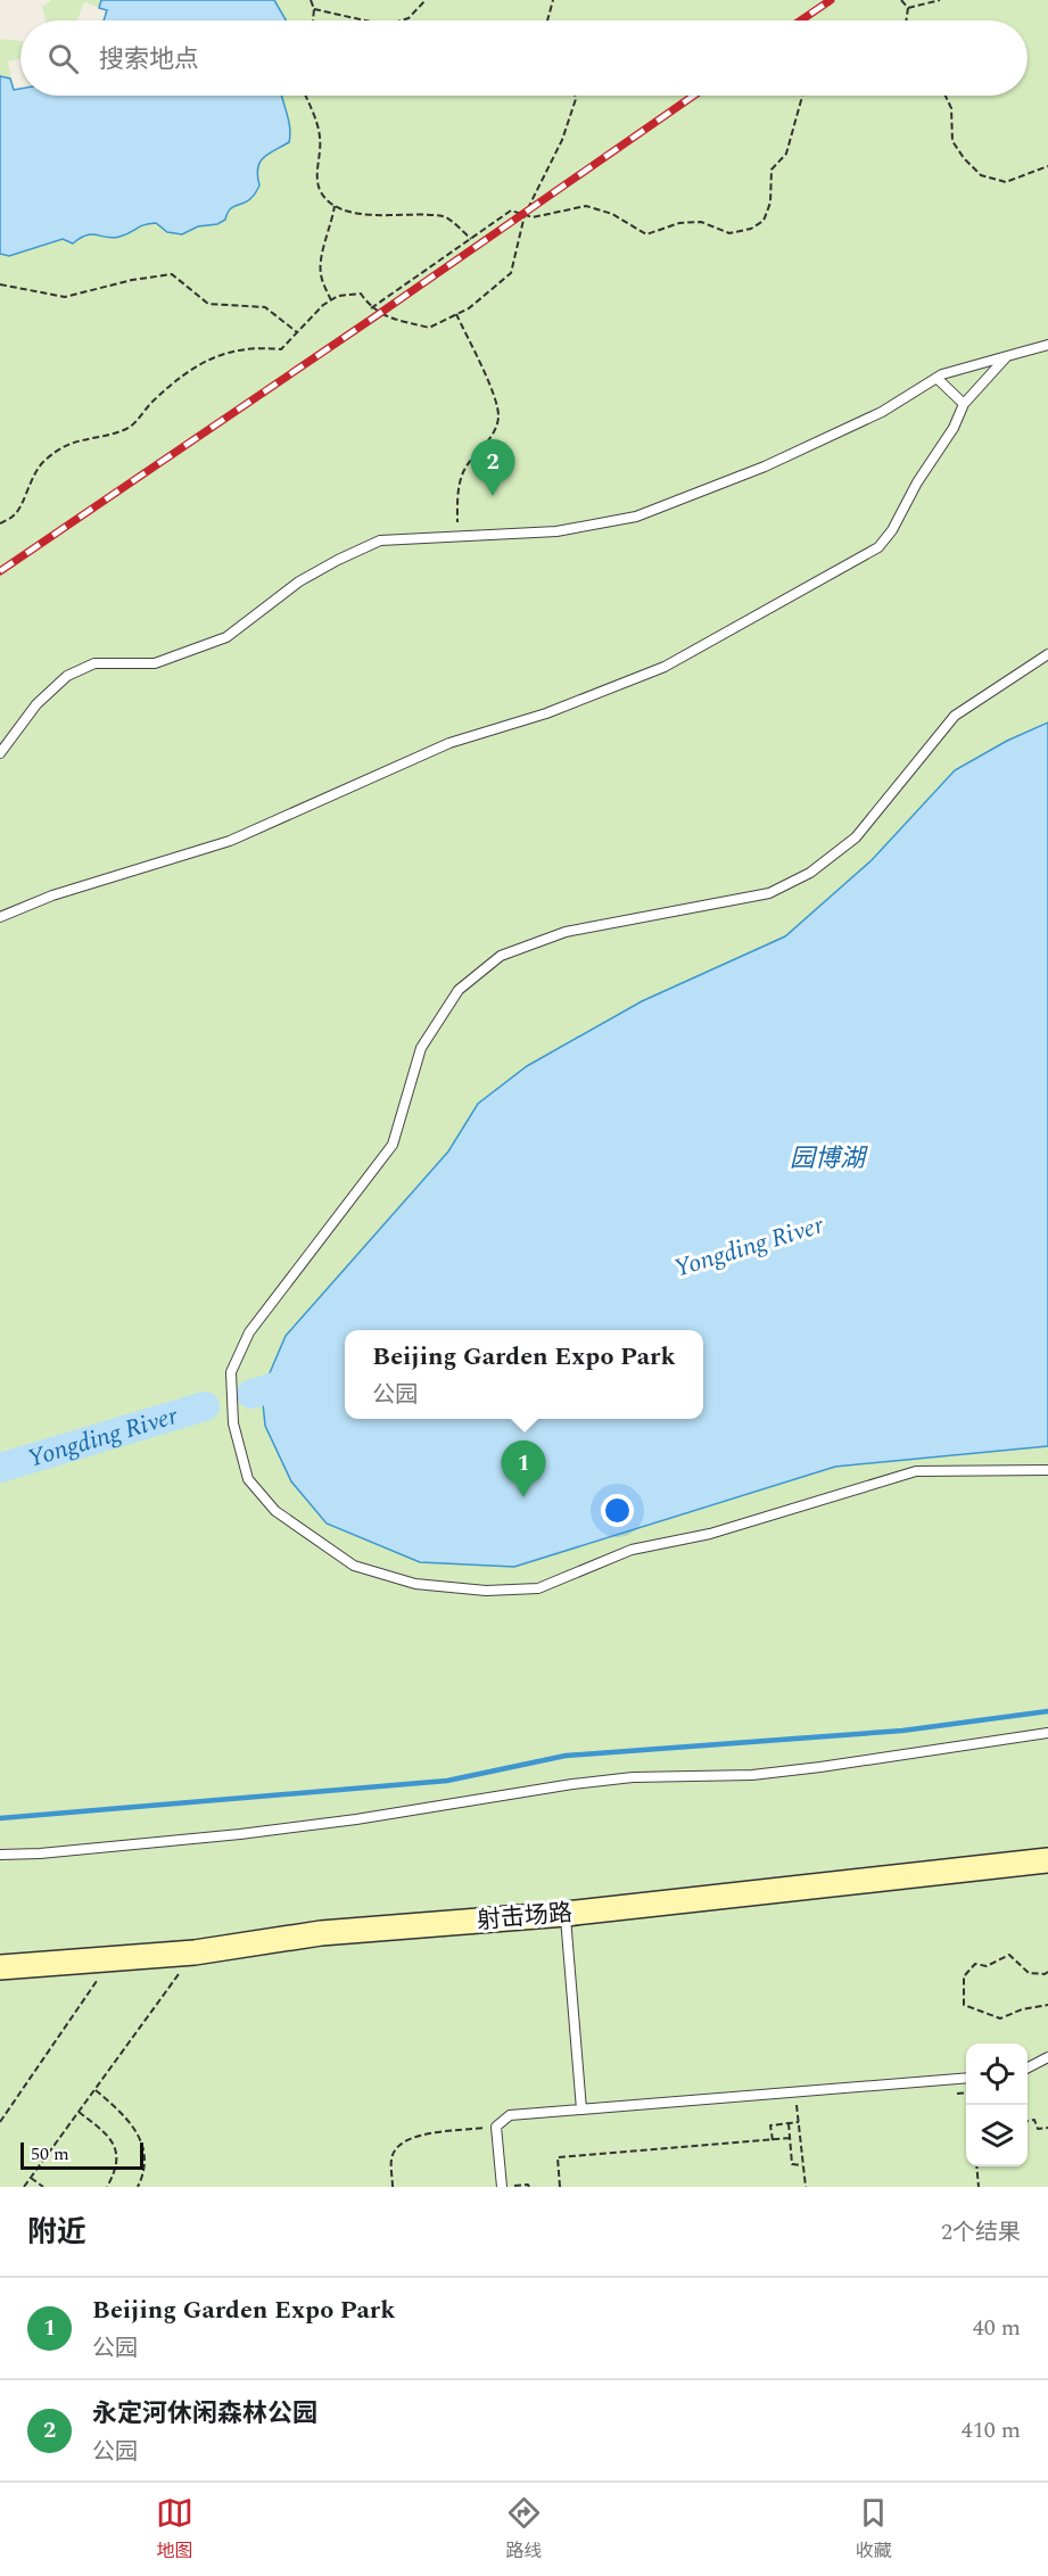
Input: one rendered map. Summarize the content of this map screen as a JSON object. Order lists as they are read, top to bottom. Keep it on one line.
{"streets":{"street":["射击场路"]},"water":["园博湖","Yongding River"],"scale_bar":"50 m","page":{"search":"搜索地点","pins":["2","1"],"popup":["Beijing Garden Expo Park","公园"],"scale":"50 m","heading":["附近","2个结果"],"list":[{"mark":"1","name":"Beijing Garden Expo Park","note":"公园","value":"40 m"},{"mark":"2","name":"永定河休闲森林公园","note":"公园","value":"410 m"}],"nav":["地图","路线","收藏"]}}
